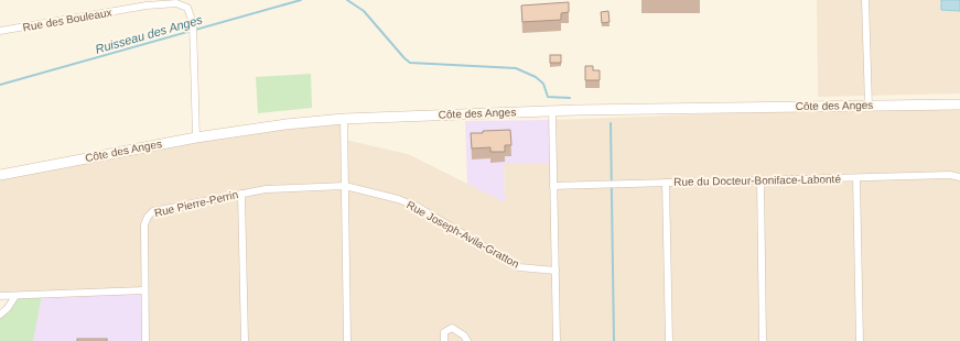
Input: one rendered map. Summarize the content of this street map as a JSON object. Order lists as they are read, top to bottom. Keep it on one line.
{"streets":{"street":["Rue des Bouleaux","Côte des Anges","Rue du Docteur-Boniface-Labonté","Rue Pierre-Perrin","Rue Joseph-Avila-Gratton"]},"crossings":[["Rue des Bouleaux","Côte des Anges"],["Rue Pierre-Perrin","Rue Joseph-Avila-Gratton"]],"water":["Ruisseau des Anges"]}
